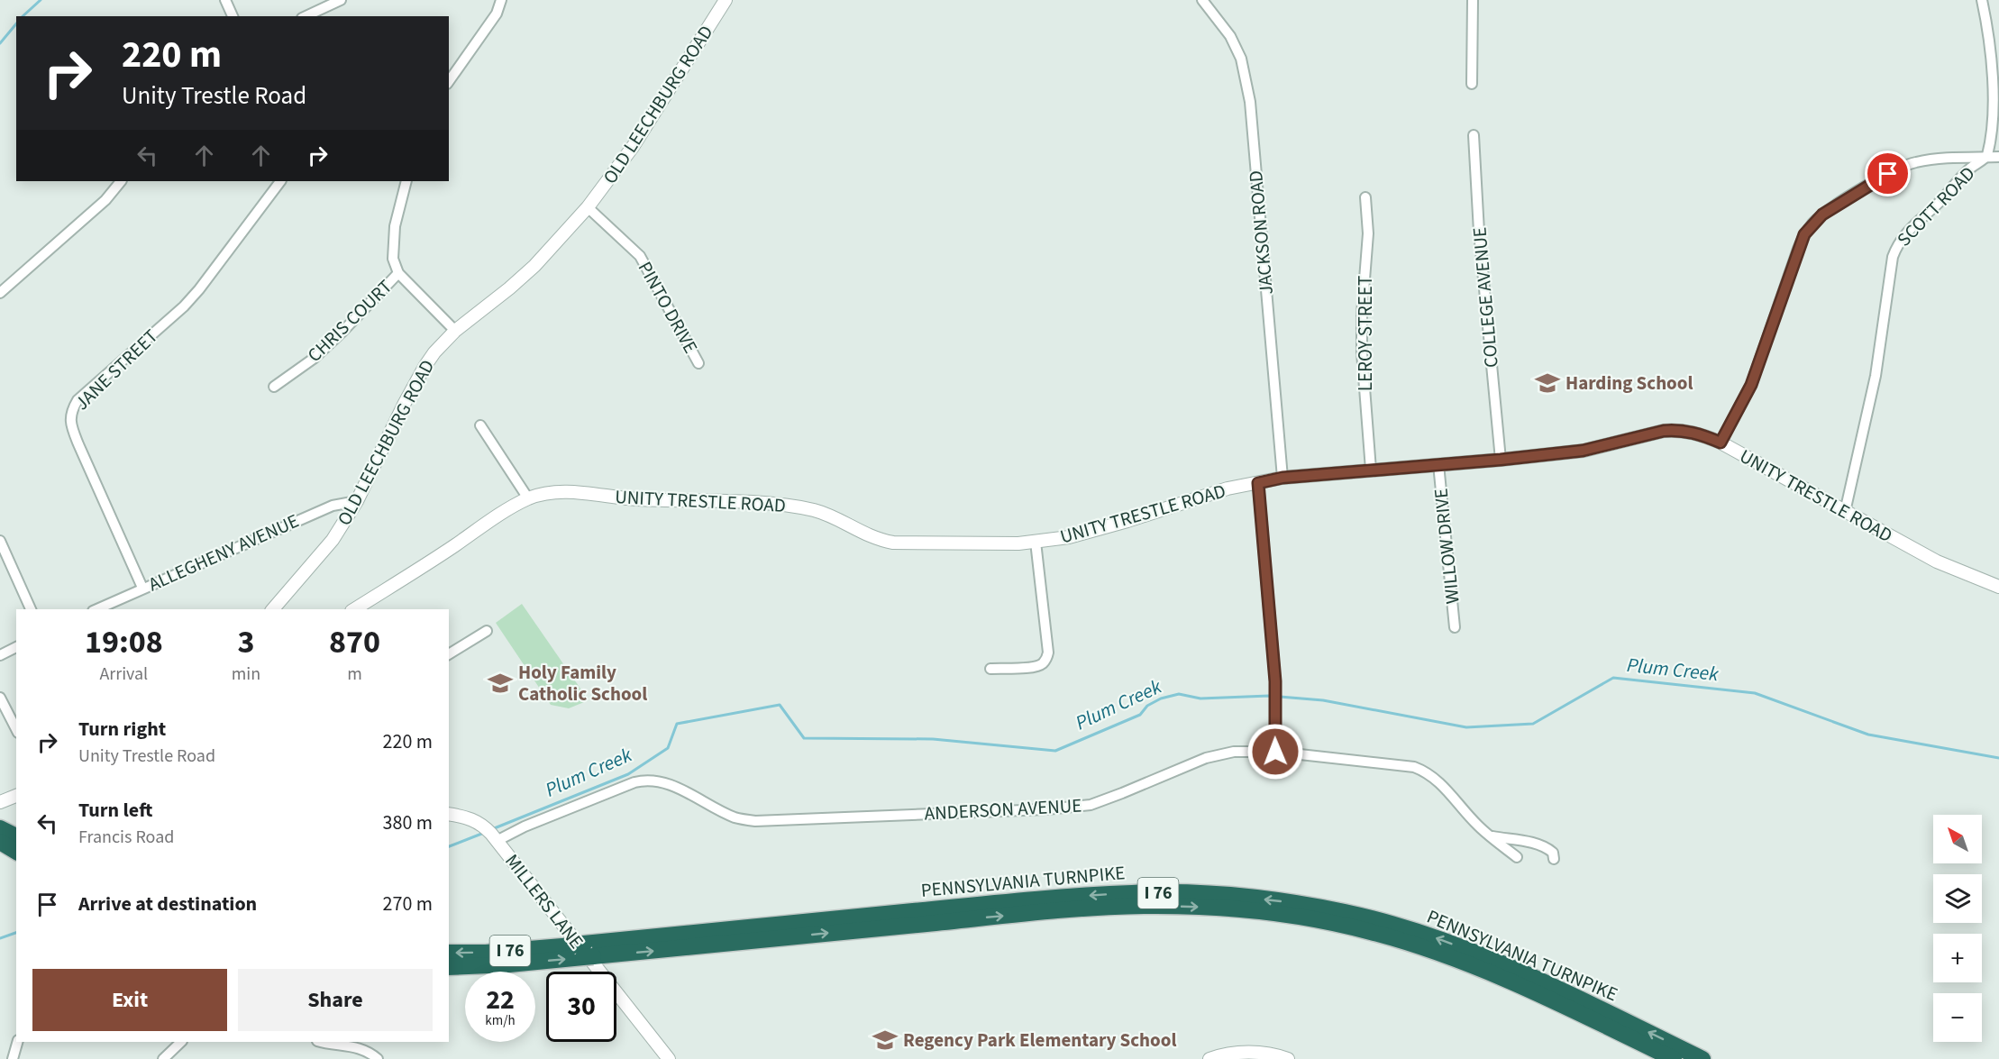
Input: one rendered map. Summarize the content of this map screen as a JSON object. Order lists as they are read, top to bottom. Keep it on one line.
{"streets":{"highway":["PENNSYLVANIA TURNPIKE","I 76"],"street":["OLD LEECHBURG ROAD","SCOTT ROAD","JACKSON ROAD","COLLEGE AVENUE","PINTO DRIVE","CHRIS COURT","LEROY STREET","JANE STREET","UNITY TRESTLE ROAD","WILLOW DRIVE","ALLEGHENY AVENUE","ANDERSON AVENUE","MILLERS LANE"]},"crossings":[["OLD LEECHBURG ROAD","PINTO DRIVE"],["OLD LEECHBURG ROAD","ALLEGHENY AVENUE"],["SCOTT ROAD","UNITY TRESTLE ROAD"],["JACKSON ROAD","UNITY TRESTLE ROAD"],["COLLEGE AVENUE","UNITY TRESTLE ROAD"],["LEROY STREET","UNITY TRESTLE ROAD"],["JANE STREET","ALLEGHENY AVENUE"],["UNITY TRESTLE ROAD","WILLOW DRIVE"],["ANDERSON AVENUE","MILLERS LANE"]],"water":["Plum Creek"],"places":{"school or university":["Harding School","Holy Family Catholic School","Regency Park Elementary School"]},"north":"top left","page":{"turn":["220 m","Unity Trestle Road"],"eta":["19:08","Arrival","3","min","870","m"],"list":[{"name":"Turn right","note":"Unity Trestle Road","value":"220 m"},{"name":"Turn left","note":"Francis Road","value":"380 m"},{"name":"Arrive at destination","value":"270 m"}],"map_buttons":["+","−"],"buttons":["Exit","Share"],"speed":"22 km/h","limit":"30"}}
